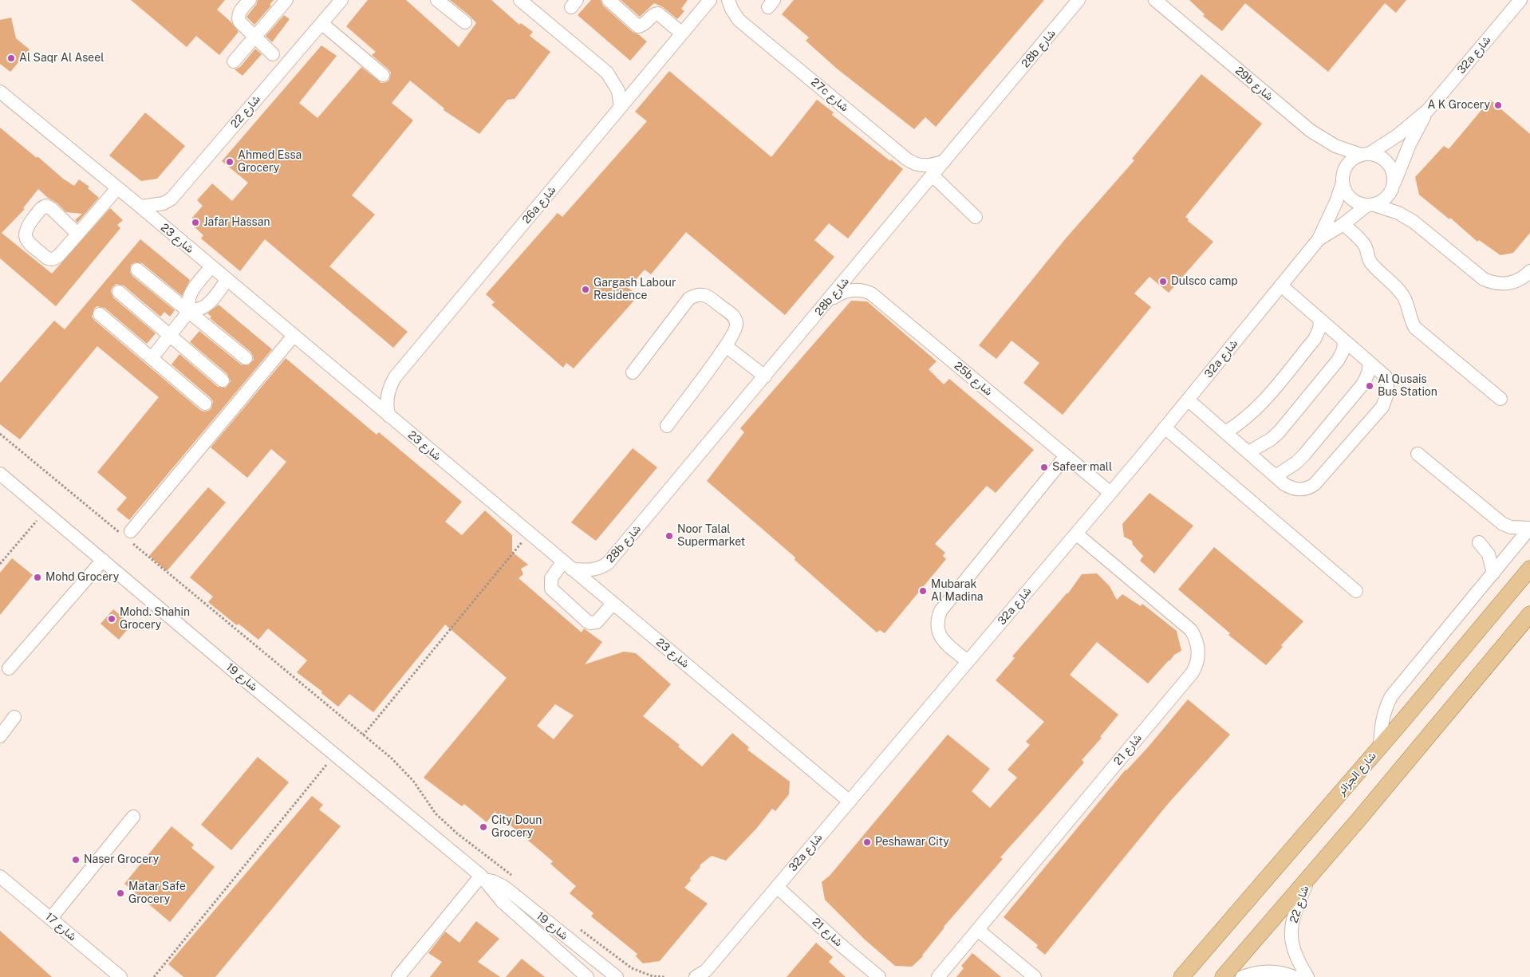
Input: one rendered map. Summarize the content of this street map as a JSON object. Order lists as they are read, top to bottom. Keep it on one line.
{"streets":{"main road":["شارع الجزائر"],"street":["28b شارع","32a شارع","29b شارع","27c شارع","شارع 22","26a شارع","شارع 23","25b شارع","شارع 19","شارع 21","شارع 17"]},"crossings":[["28b شارع","27c شارع"],["28b شارع","شارع 23"],["28b شارع","25b شارع"],["32a شارع","29b شارع"],["32a شارع","شارع 23"],["32a شارع","25b شارع"],["32a شارع","شارع 21"],["شارع 22","شارع 23"],["26a شارع","شارع 23"]],"places":["Al Saqr Al Aseel","A K Grocery","Ahmed Essa Grocery","Jafar Hassan","Dulsco camp","Gargash Labour Residence","Al Qusais Bus Station","Safeer mall","Noor Talal Supermarket","Mohd Grocery","Mubarak Al Madina","Mohd. Shahin Grocery","City Doun Grocery","Peshawar City","Naser Grocery","Matar Safe Grocery"]}
